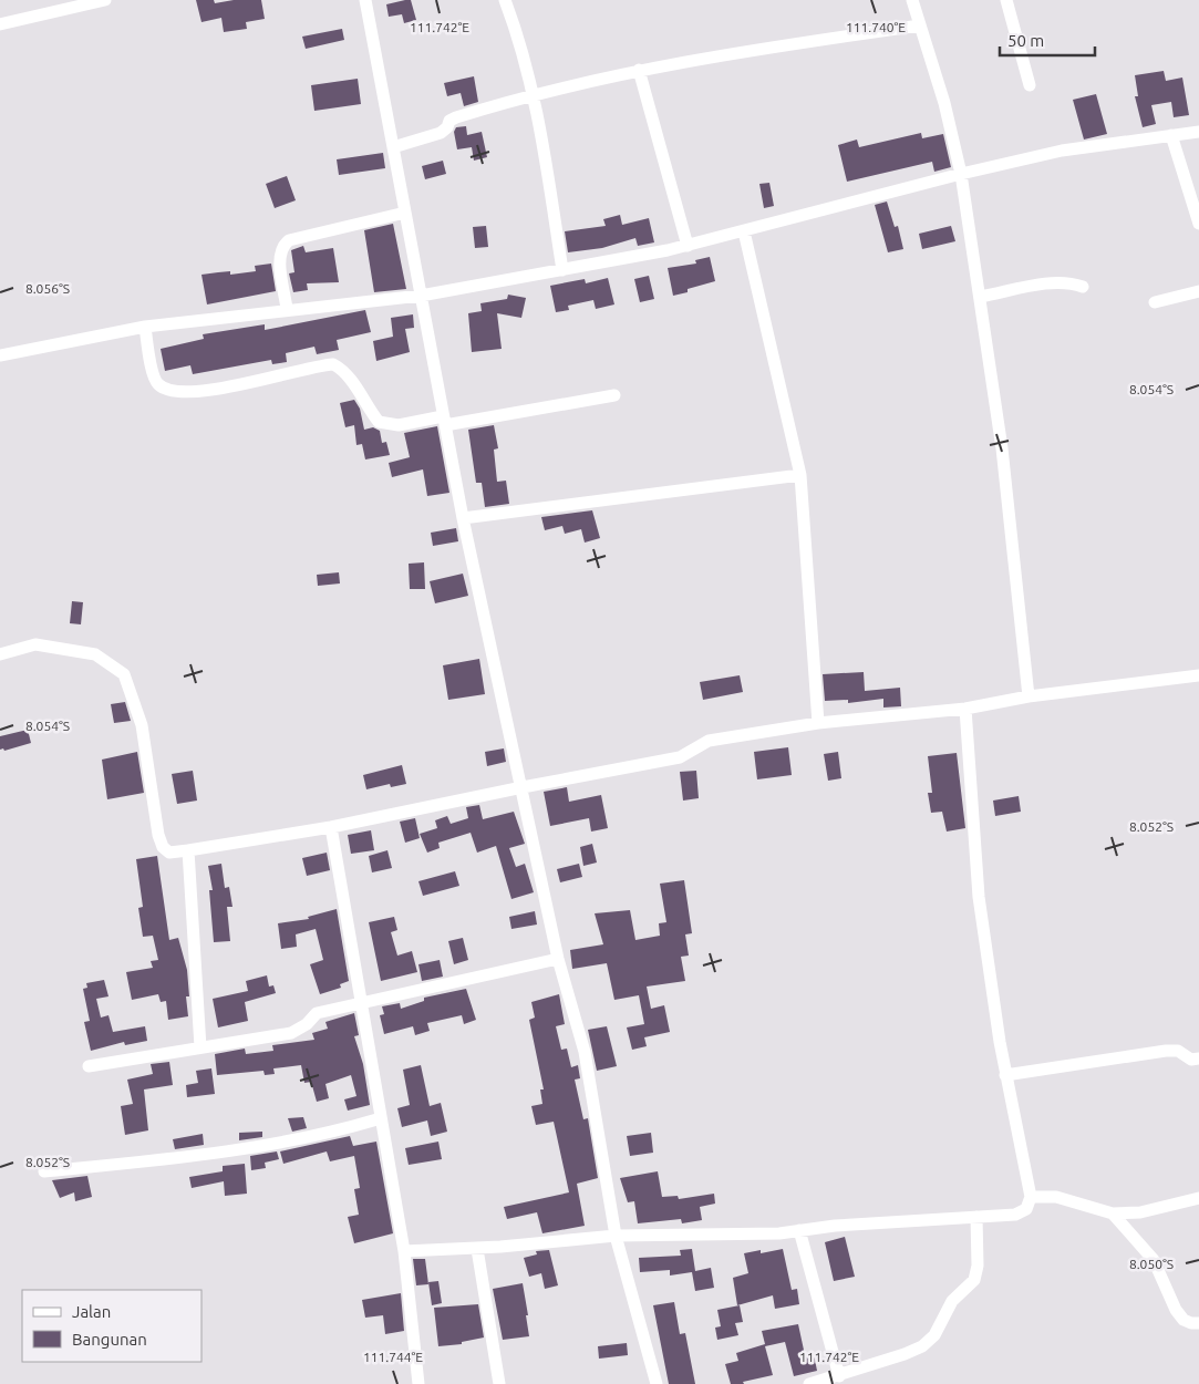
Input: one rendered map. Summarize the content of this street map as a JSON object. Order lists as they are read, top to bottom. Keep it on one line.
{"legend":["Jalan","Bangunan"],"scale_bar":"50 m","coordinates":["111.742°E","111.740°E","8.056°S","8.054°S","8.052°S","8.050°S","111.744°E"]}
